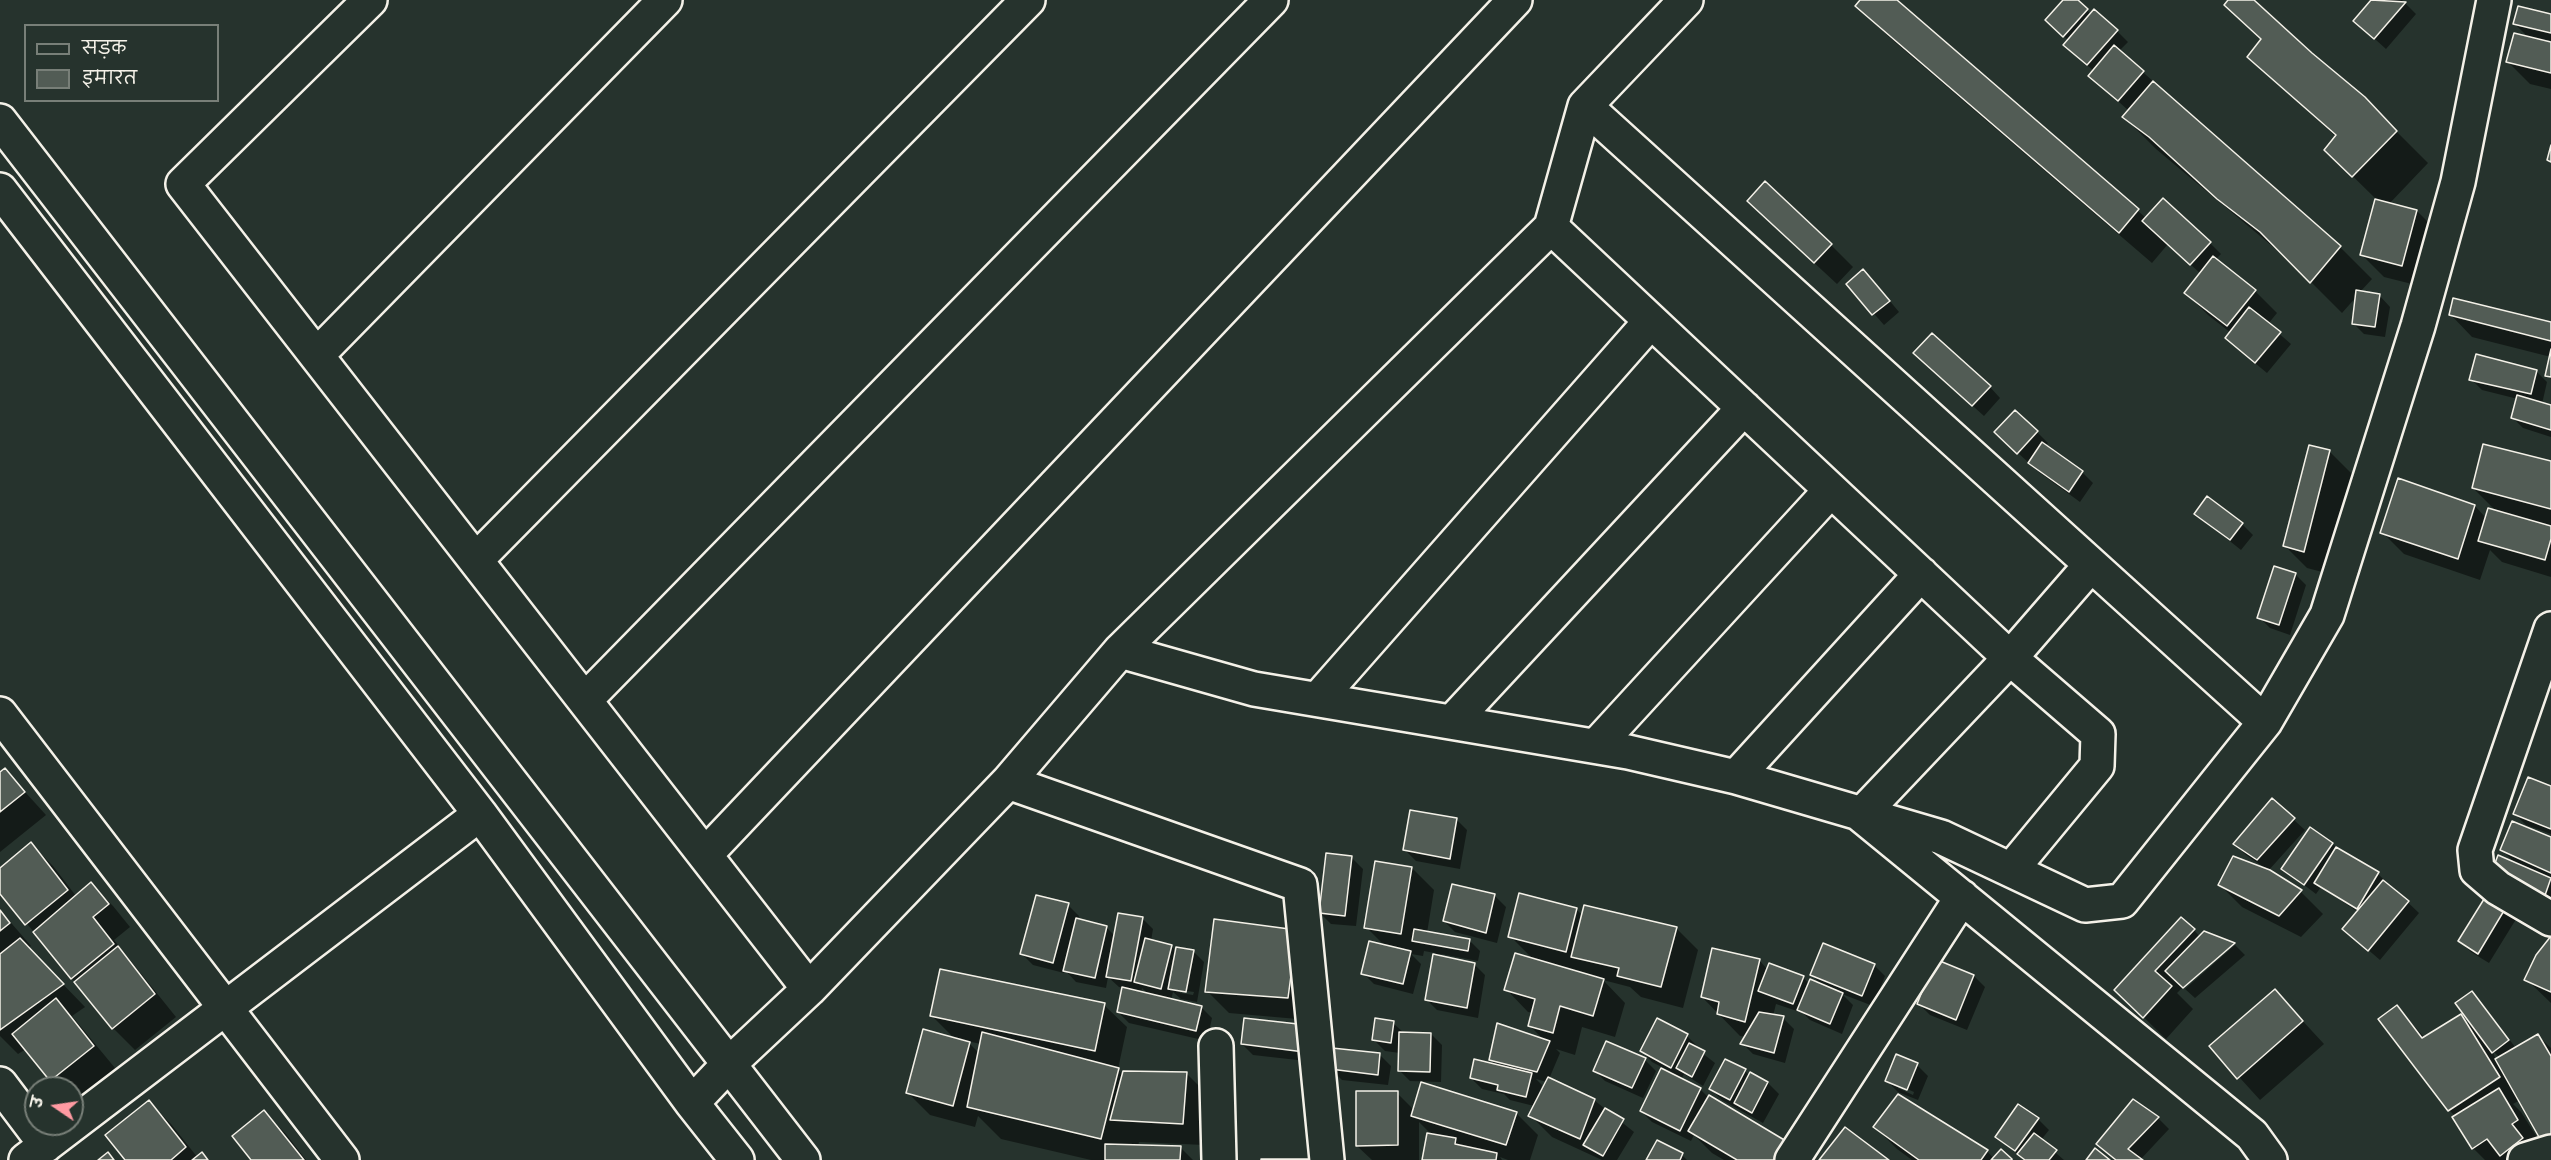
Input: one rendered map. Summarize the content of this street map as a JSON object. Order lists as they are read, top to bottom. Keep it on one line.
{"legend":["सड़क","इमारत"],"north":"left"}
